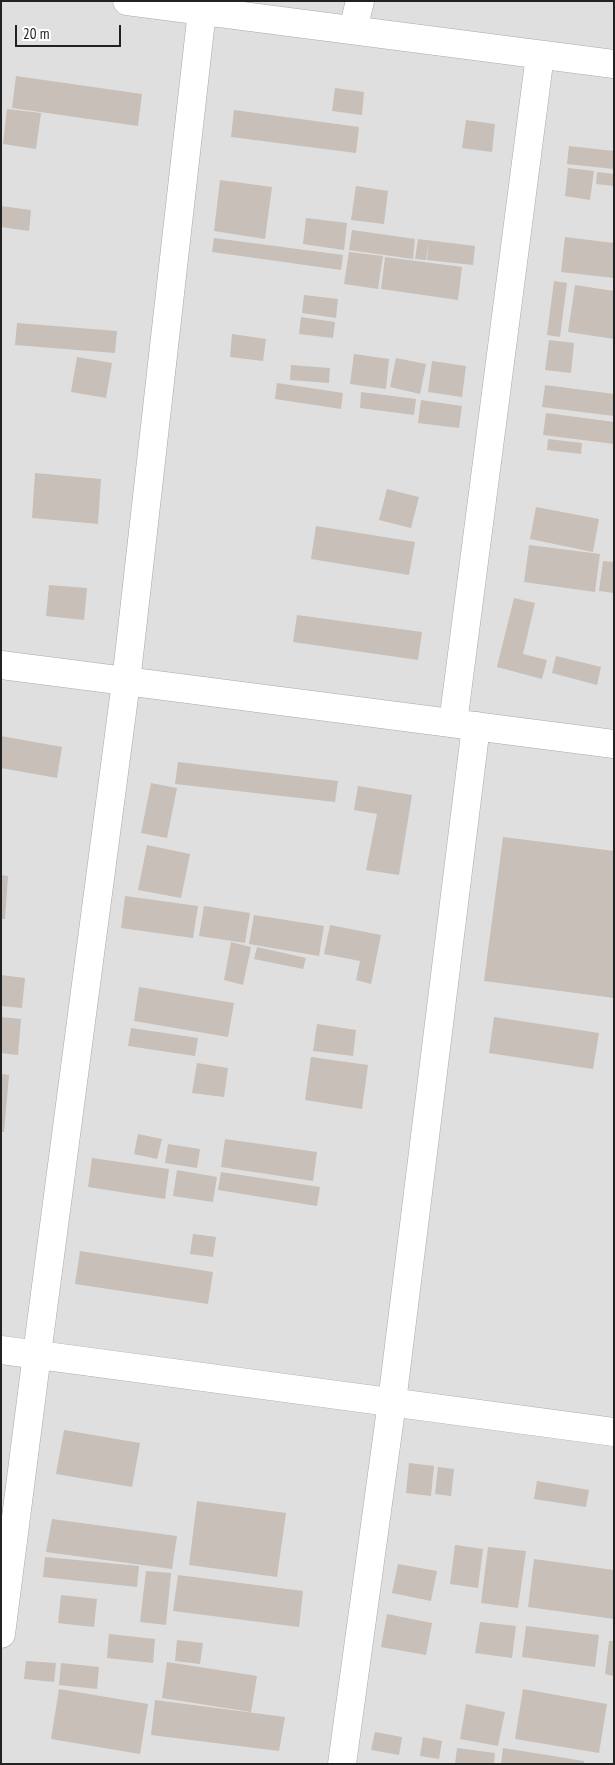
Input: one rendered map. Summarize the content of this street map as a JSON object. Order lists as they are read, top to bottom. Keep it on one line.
{"scale_bar":"20 m"}
